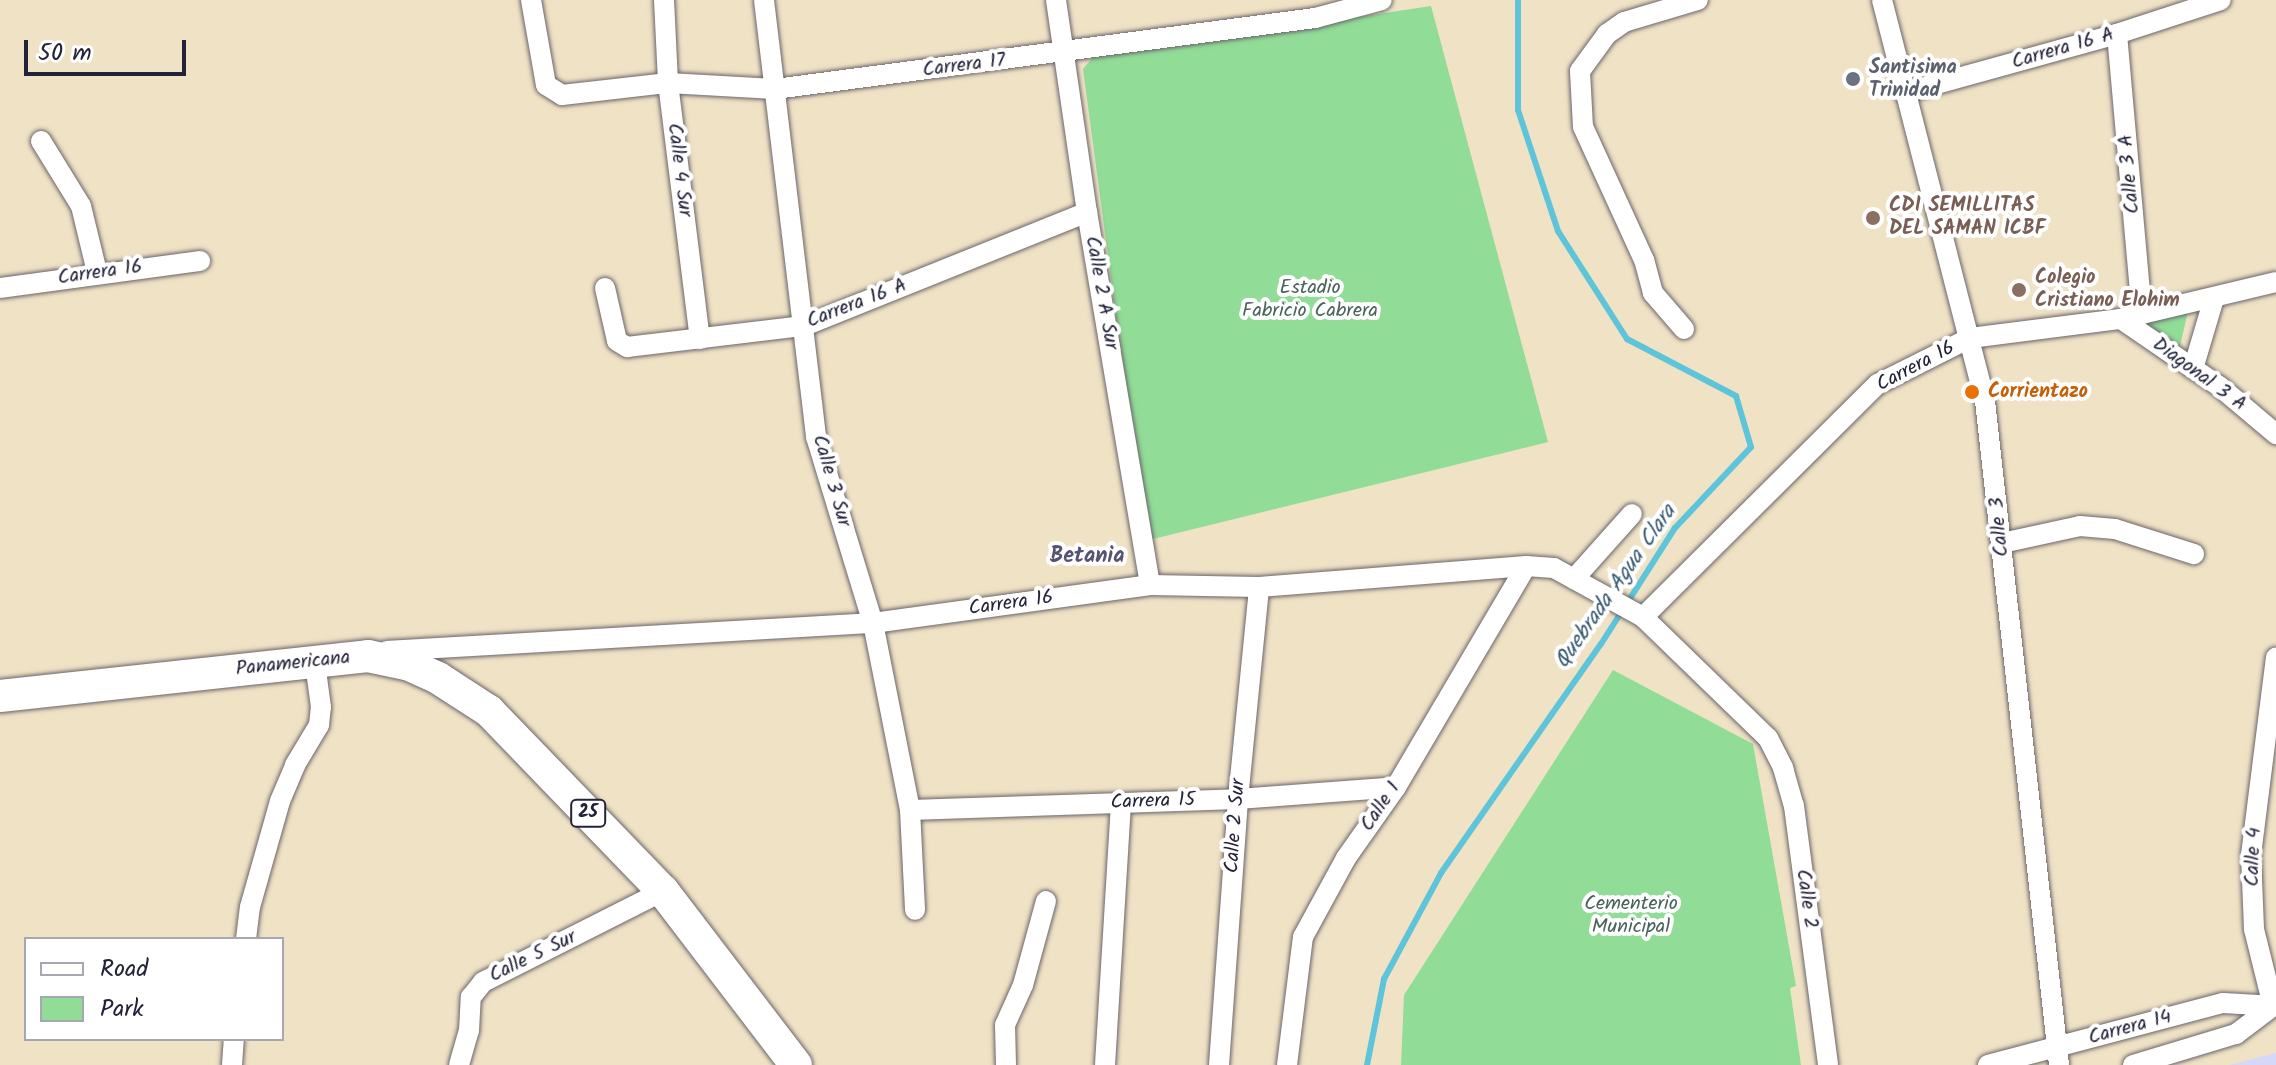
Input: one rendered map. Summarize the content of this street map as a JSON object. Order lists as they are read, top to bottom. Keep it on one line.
{"streets":{"main road":["Panamericana","25"],"street":["Carrera 16 A","Carrera 17","Calle 4 Sur","Calle 3 A","Carrera 16","Calle 2 A Sur","Diagonal 3 A","Calle 3 Sur","Calle 3","Carrera 15","Calle 1","Calle 2 Sur","Calle 4","Calle 2","Calle 5 Sur","Carrera 14"]},"crossings":[["Carrera 16 A","Calle 4 Sur"],["Carrera 16 A","Calle 3 A"],["Carrera 16 A","Calle 2 A Sur"],["Carrera 16 A","Calle 3 Sur"],["Carrera 16 A","Calle 3"],["Carrera 17","Calle 4 Sur"],["Carrera 17","Calle 2 A Sur"],["Carrera 17","Calle 3 Sur"],["Calle 3 A","Carrera 16"],["Carrera 16","Calle 2 A Sur"],["Carrera 16","Diagonal 3 A"],["Carrera 16","Calle 3 Sur"],["Carrera 16","Calle 3"],["Carrera 16","Panamericana"],["Carrera 16","Calle 1"],["Carrera 16","Calle 2 Sur"],["Carrera 16","Calle 2"],["Calle 3 Sur","Carrera 15"],["Calle 3","Carrera 14"],["Panamericana","Calle 5 Sur"],["Carrera 15","Calle 1"],["Carrera 15","Calle 2 Sur"],["Calle 4","Carrera 14"]],"districts":["Betania"],"water":["Quebrada Agua Clara"],"parks":["Estadio Fabricio Cabrera","Cementerio Municipal"],"places":["Santisima Trinidad","CDI SEMILLITAS DEL SAMAN ICBF","Colegio Cristiano Elohim","Corrientazo"],"legend":["Road","Park"],"scale_bar":"50 m"}
